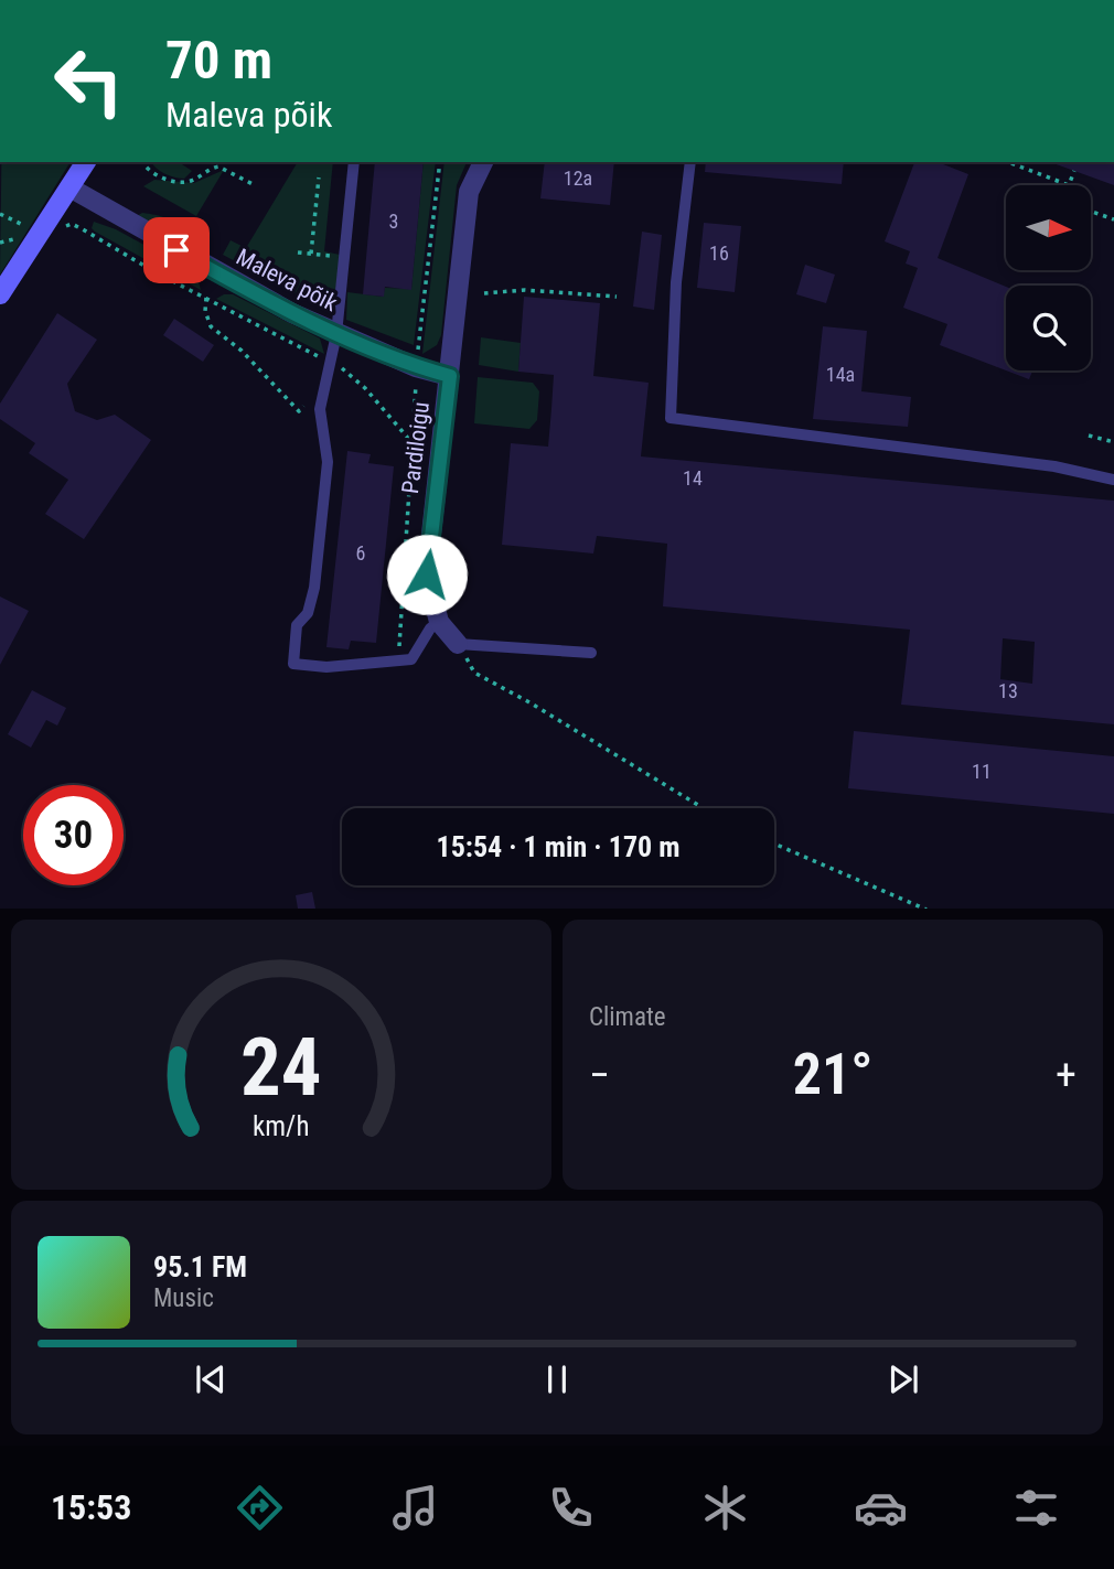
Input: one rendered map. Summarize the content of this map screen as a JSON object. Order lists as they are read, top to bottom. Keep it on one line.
{"streets":{"street":["Maleva põik","Pardiloigu"]},"crossings":[["Maleva põik","Pardiloigu"]],"house_numbers":["12a","3","16","14a","14","6","13","11"],"north":"right","page":{"turn":["70 m","Maleva põik"],"limit":"30","trip":"15:54 · 1 min · 170 m","tile":"Climate","heat":["−","21°","+"],"song":["95.1 FM","Music"],"tabs":"15:53","gauge":["24","km/h"]}}
